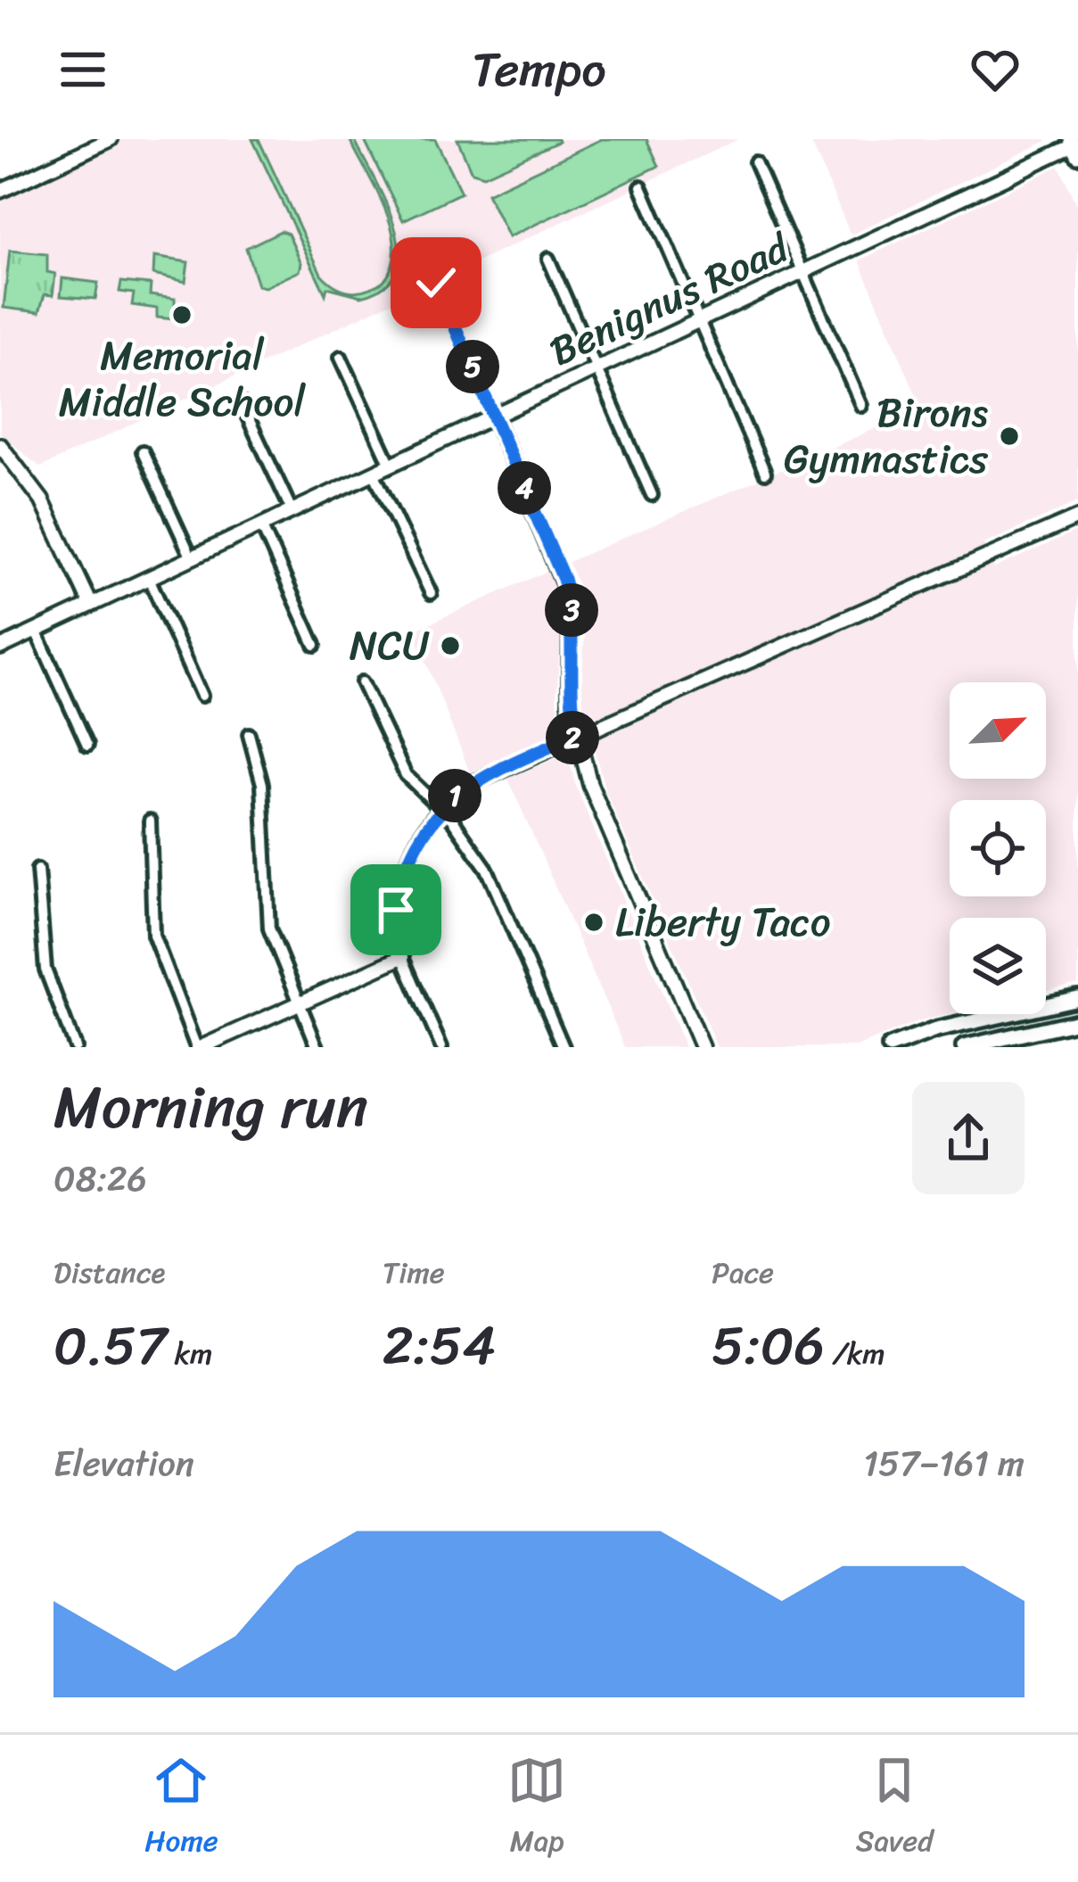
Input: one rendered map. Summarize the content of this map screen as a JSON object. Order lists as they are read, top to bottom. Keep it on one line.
{"streets":{"street":["Benignus Road"]},"places":["Memorial Middle School","Birons Gymnastics","NCU","Liberty Taco"],"north":"top right","page":{"header":"Tempo","pins":["5","4","3","2","1"],"heading":["Morning run","08:26"],"stats":[["Distance","0.57 km"],["Time","2:54"],["Pace","5:06 /km"]],"chart":["Elevation","157–161 m"],"tabs":["Home","Map","Saved"]}}
